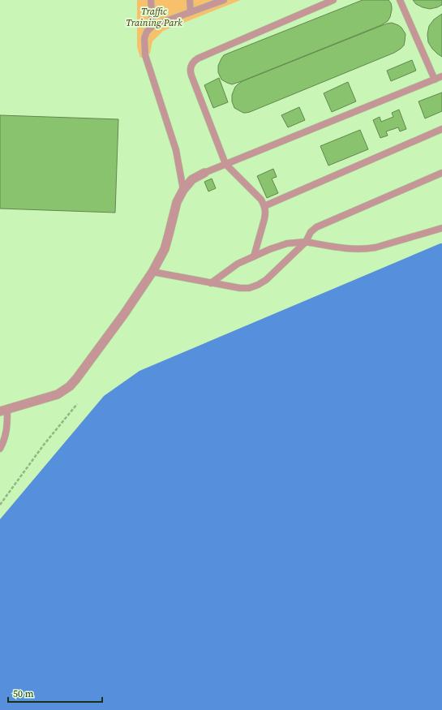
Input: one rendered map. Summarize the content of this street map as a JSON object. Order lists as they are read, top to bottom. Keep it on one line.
{"parks":["Traffic Training Park"],"scale_bar":"50 m"}
